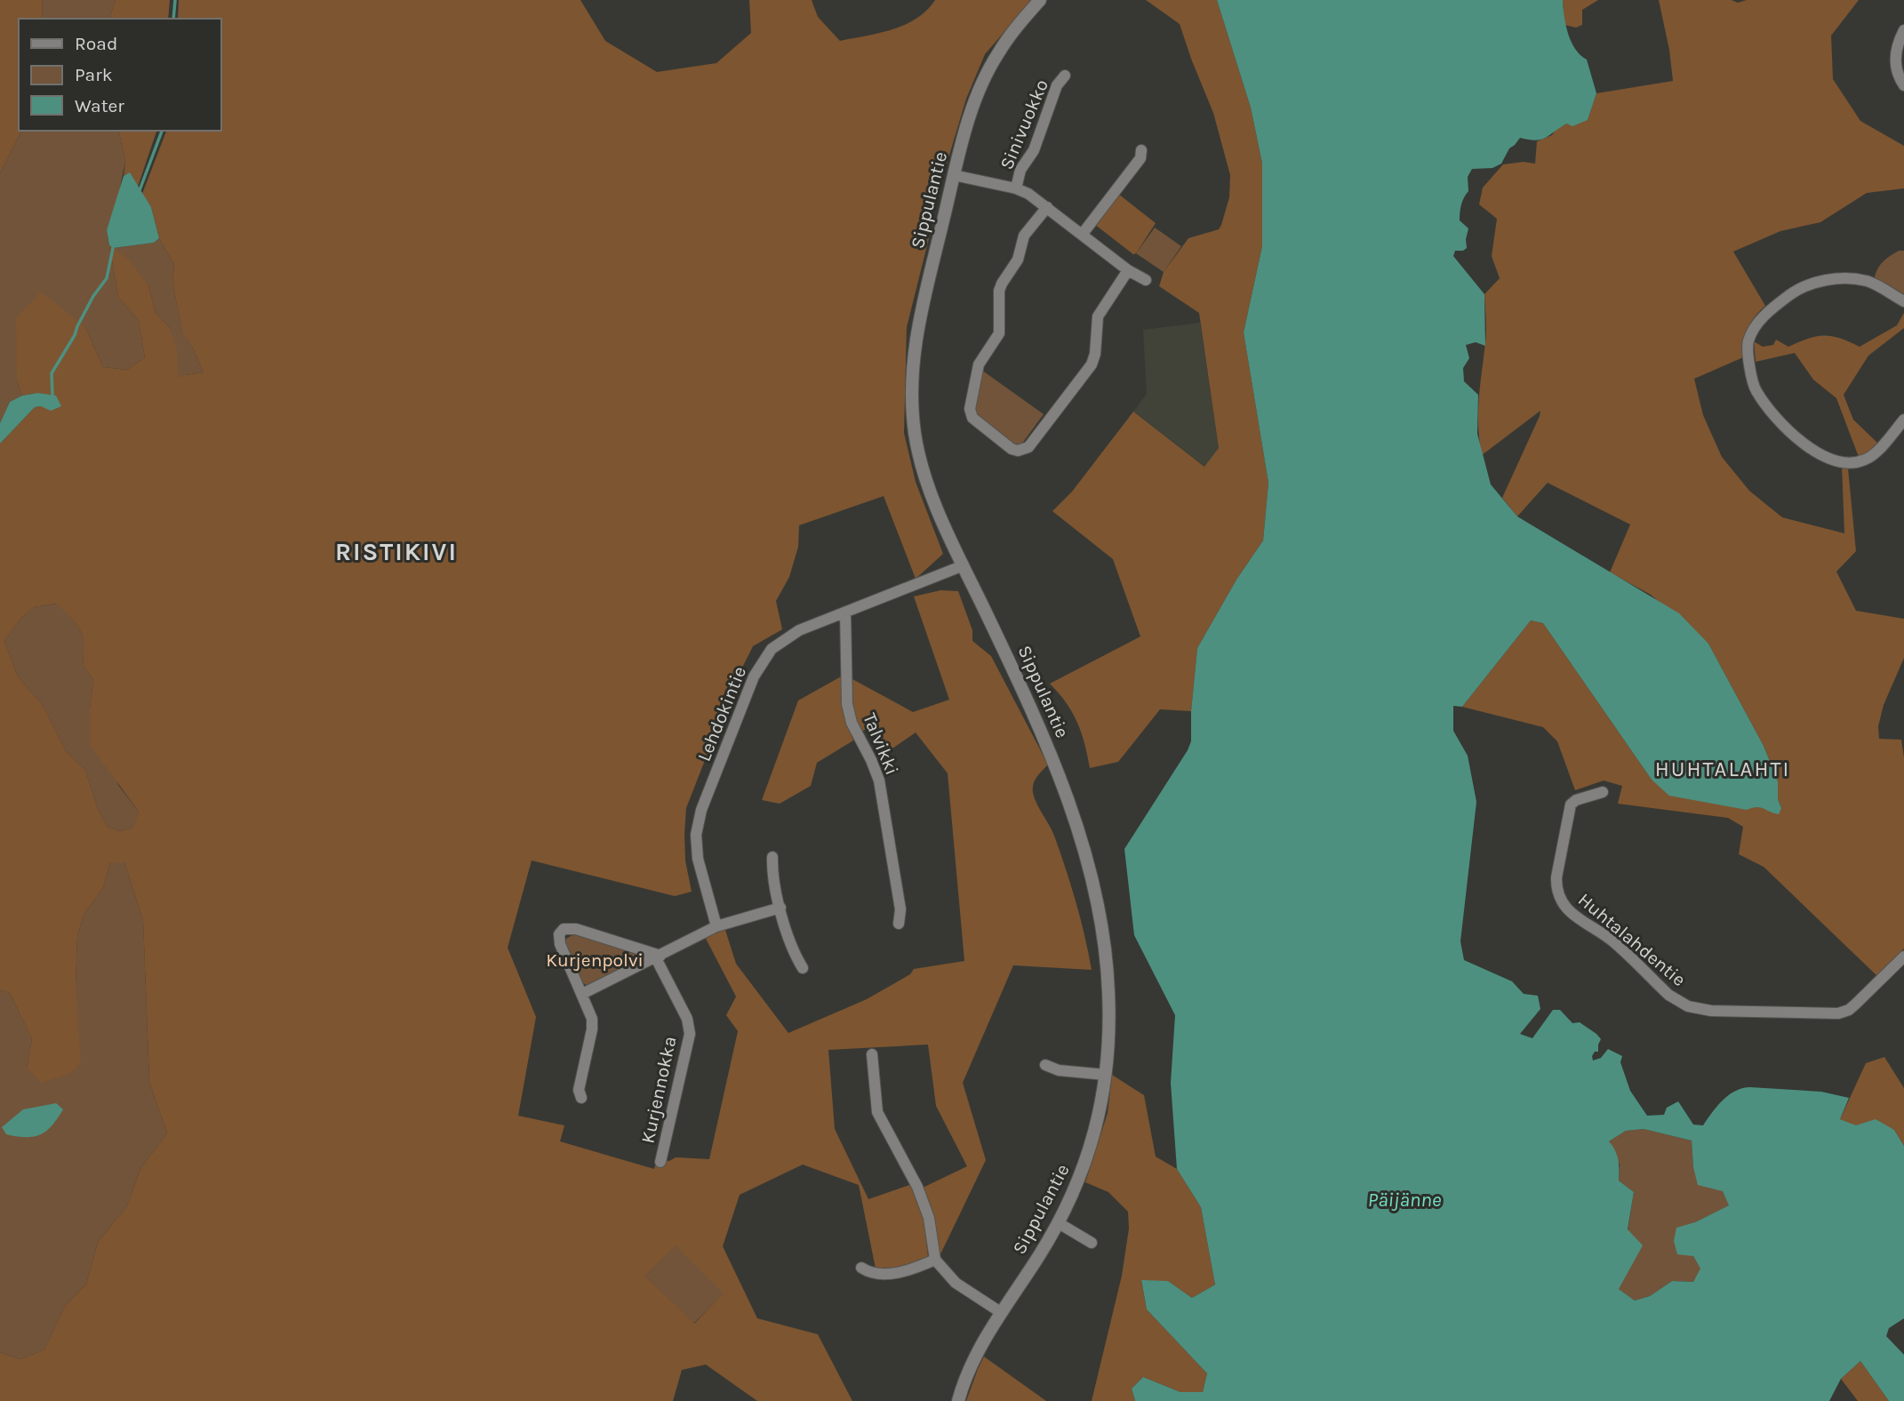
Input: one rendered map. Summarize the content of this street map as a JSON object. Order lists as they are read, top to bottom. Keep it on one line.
{"streets":{"street":["Sinivuokko","Sippulantie","Lehdokintie","Talvikki","Huhtalahdentie","Kurjennokka"]},"crossings":[["Sippulantie","Lehdokintie"],["Lehdokintie","Talvikki"]],"districts":["RISTIKIVI","HUHTALAHTI"],"water":["Päijänne"],"parks":["Kurjenpolvi"],"legend":["Road","Park","Water"]}
